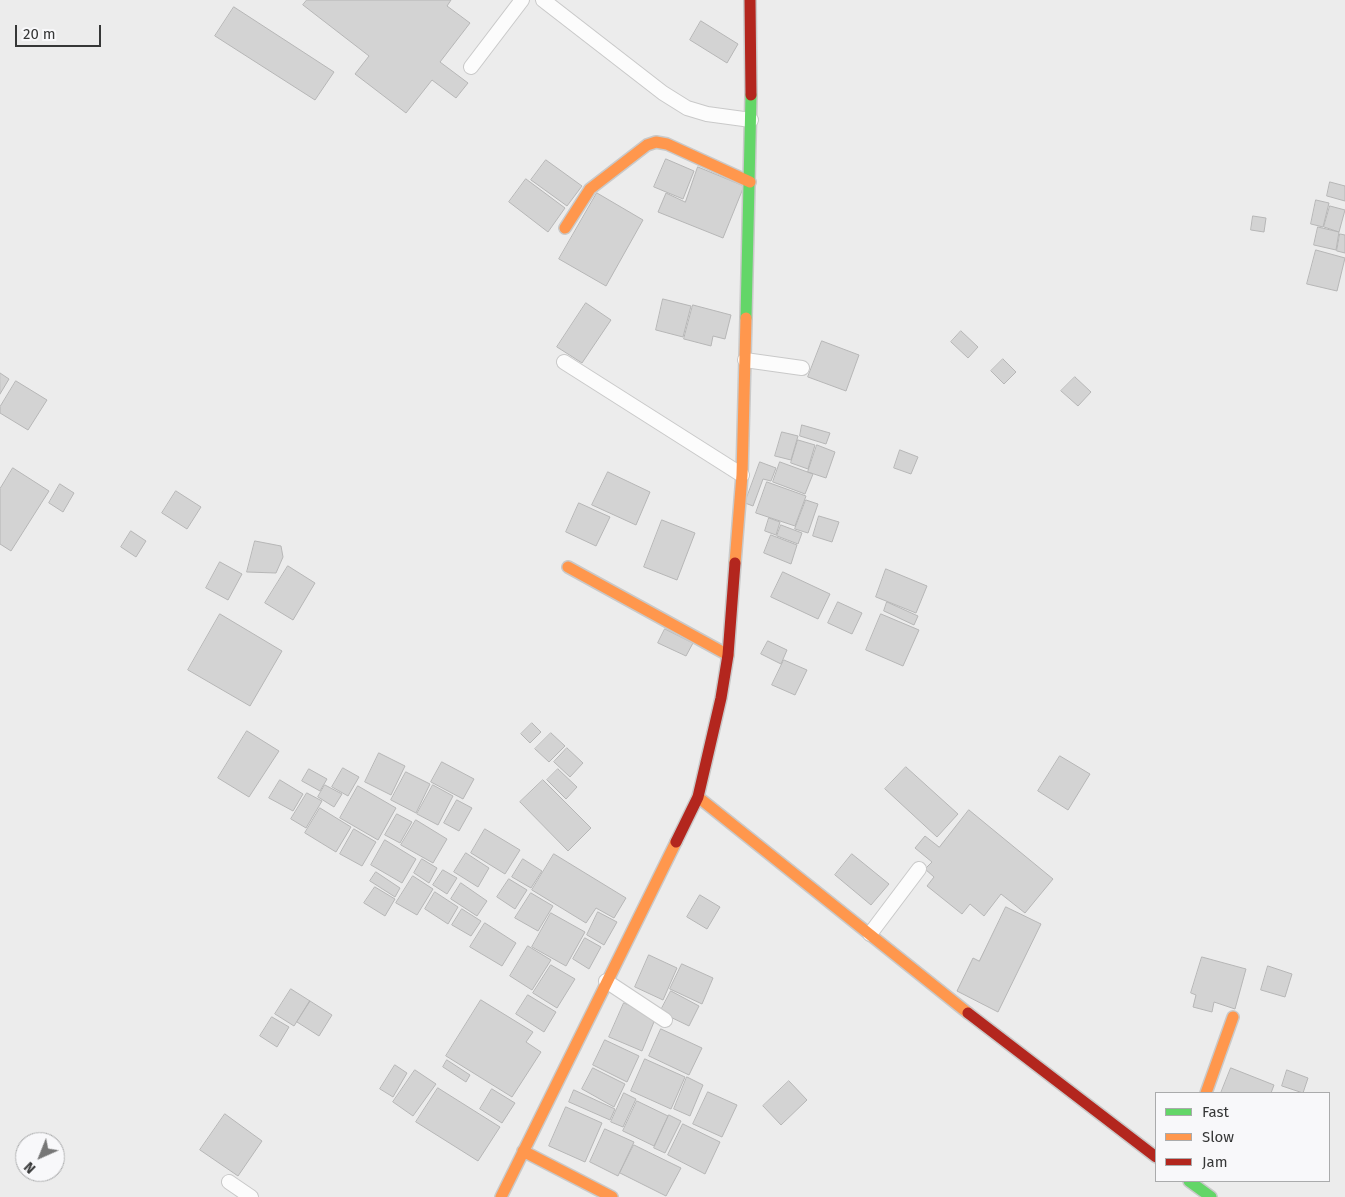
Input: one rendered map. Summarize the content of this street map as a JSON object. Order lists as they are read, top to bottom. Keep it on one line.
{"legend":["Fast","Slow","Jam"],"scale_bar":"20 m","north":"bottom left"}
